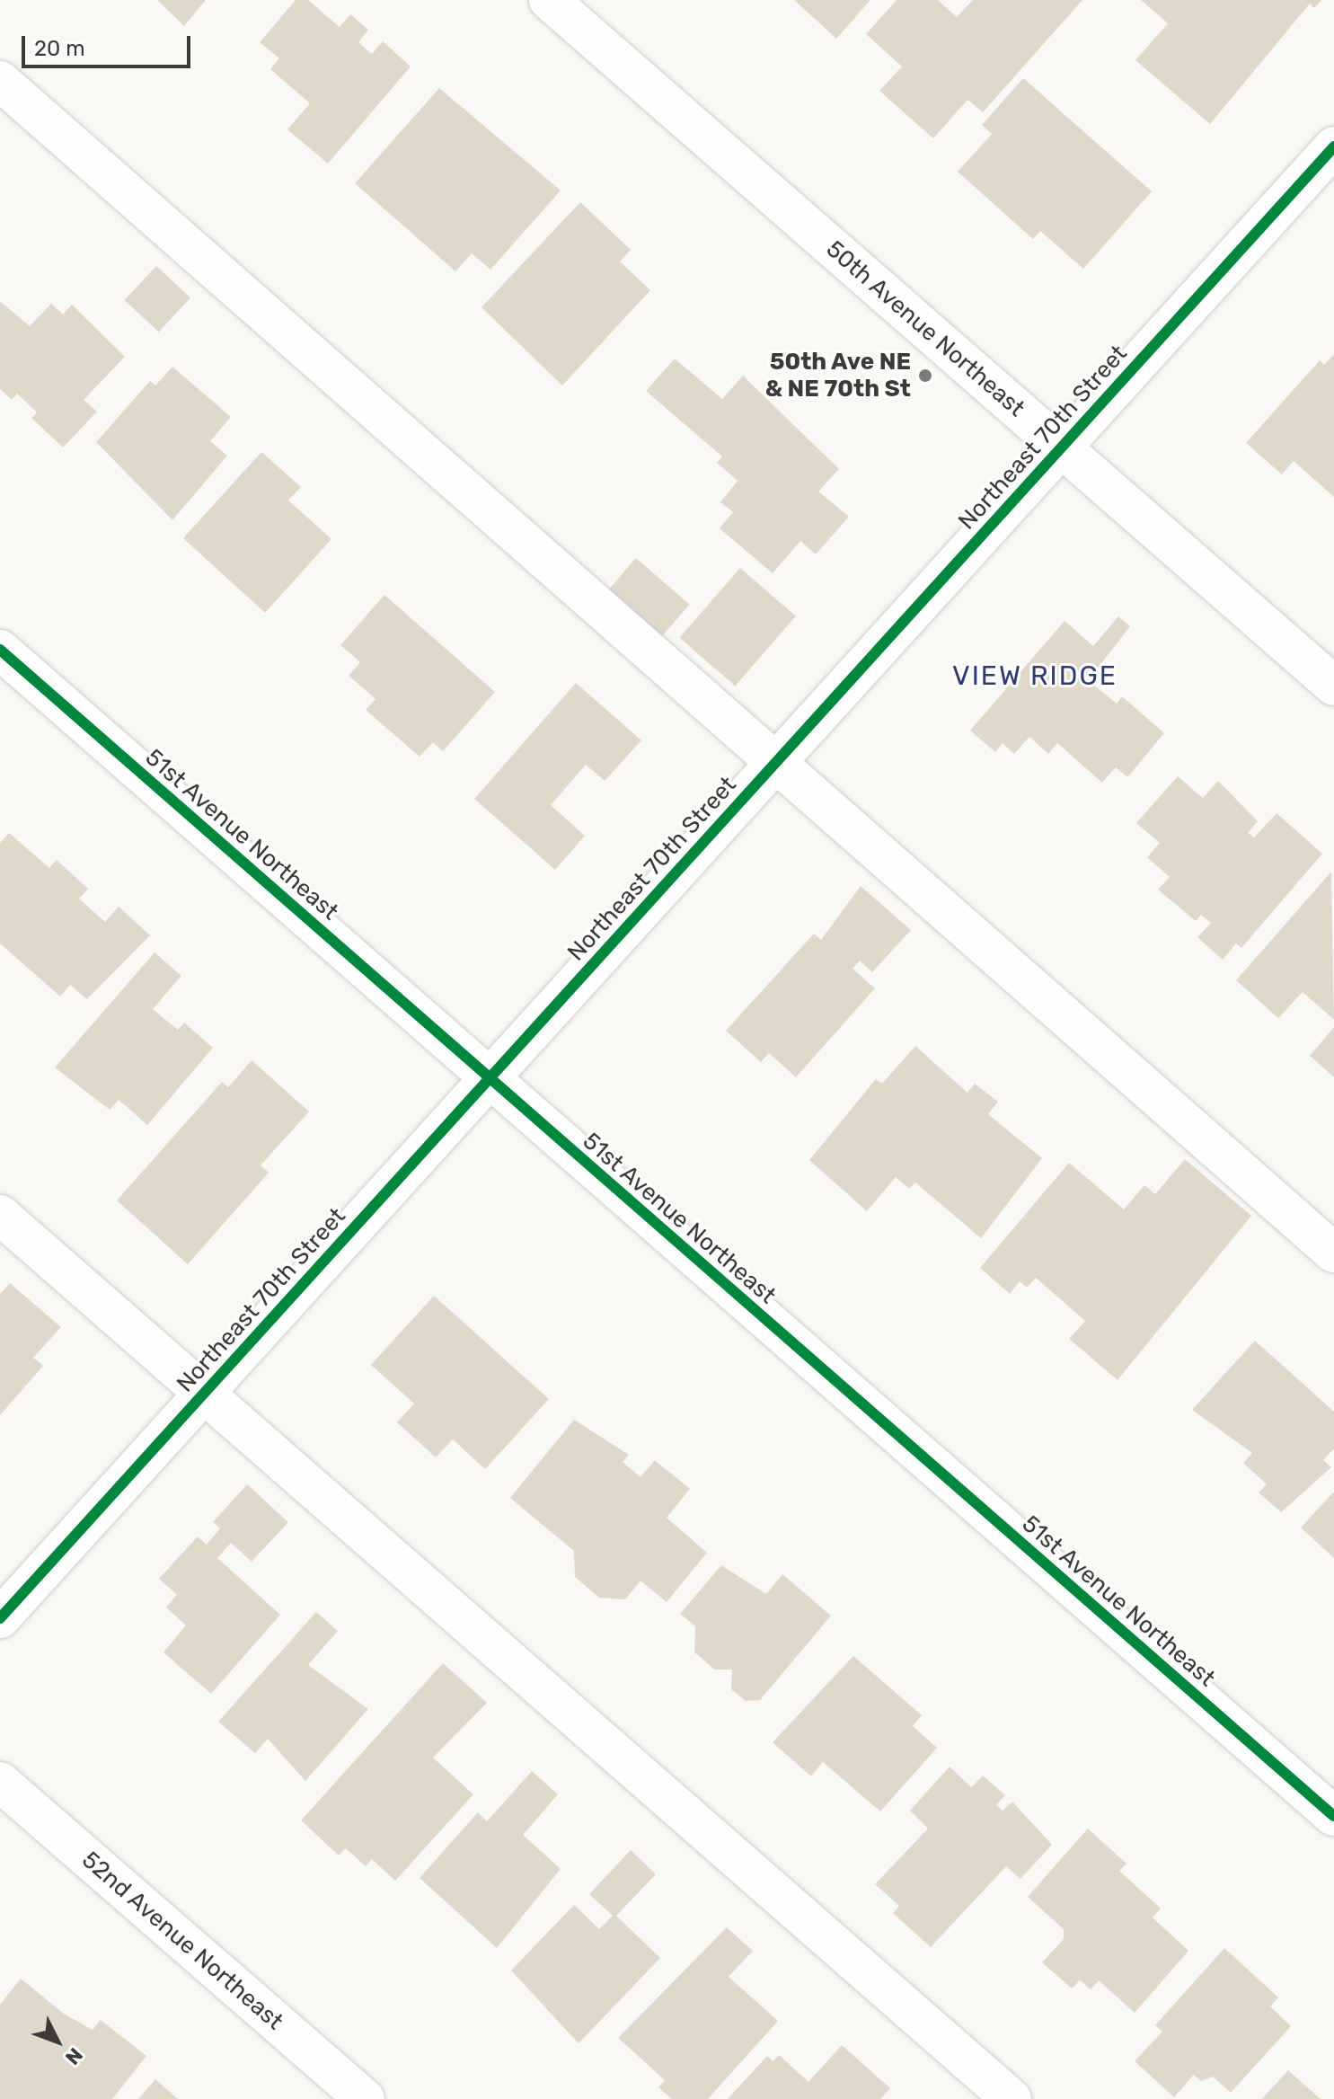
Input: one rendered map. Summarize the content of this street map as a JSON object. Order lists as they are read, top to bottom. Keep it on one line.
{"streets":{"street":["50th Avenue Northeast","Northeast 70th Street","51st Avenue Northeast","52nd Avenue Northeast"]},"crossings":[["50th Avenue Northeast","Northeast 70th Street"],["Northeast 70th Street","51st Avenue Northeast"]],"districts":["VIEW RIDGE"],"places":["50th Ave NE & NE 70th St"],"scale_bar":"20 m","north":"bottom right"}
